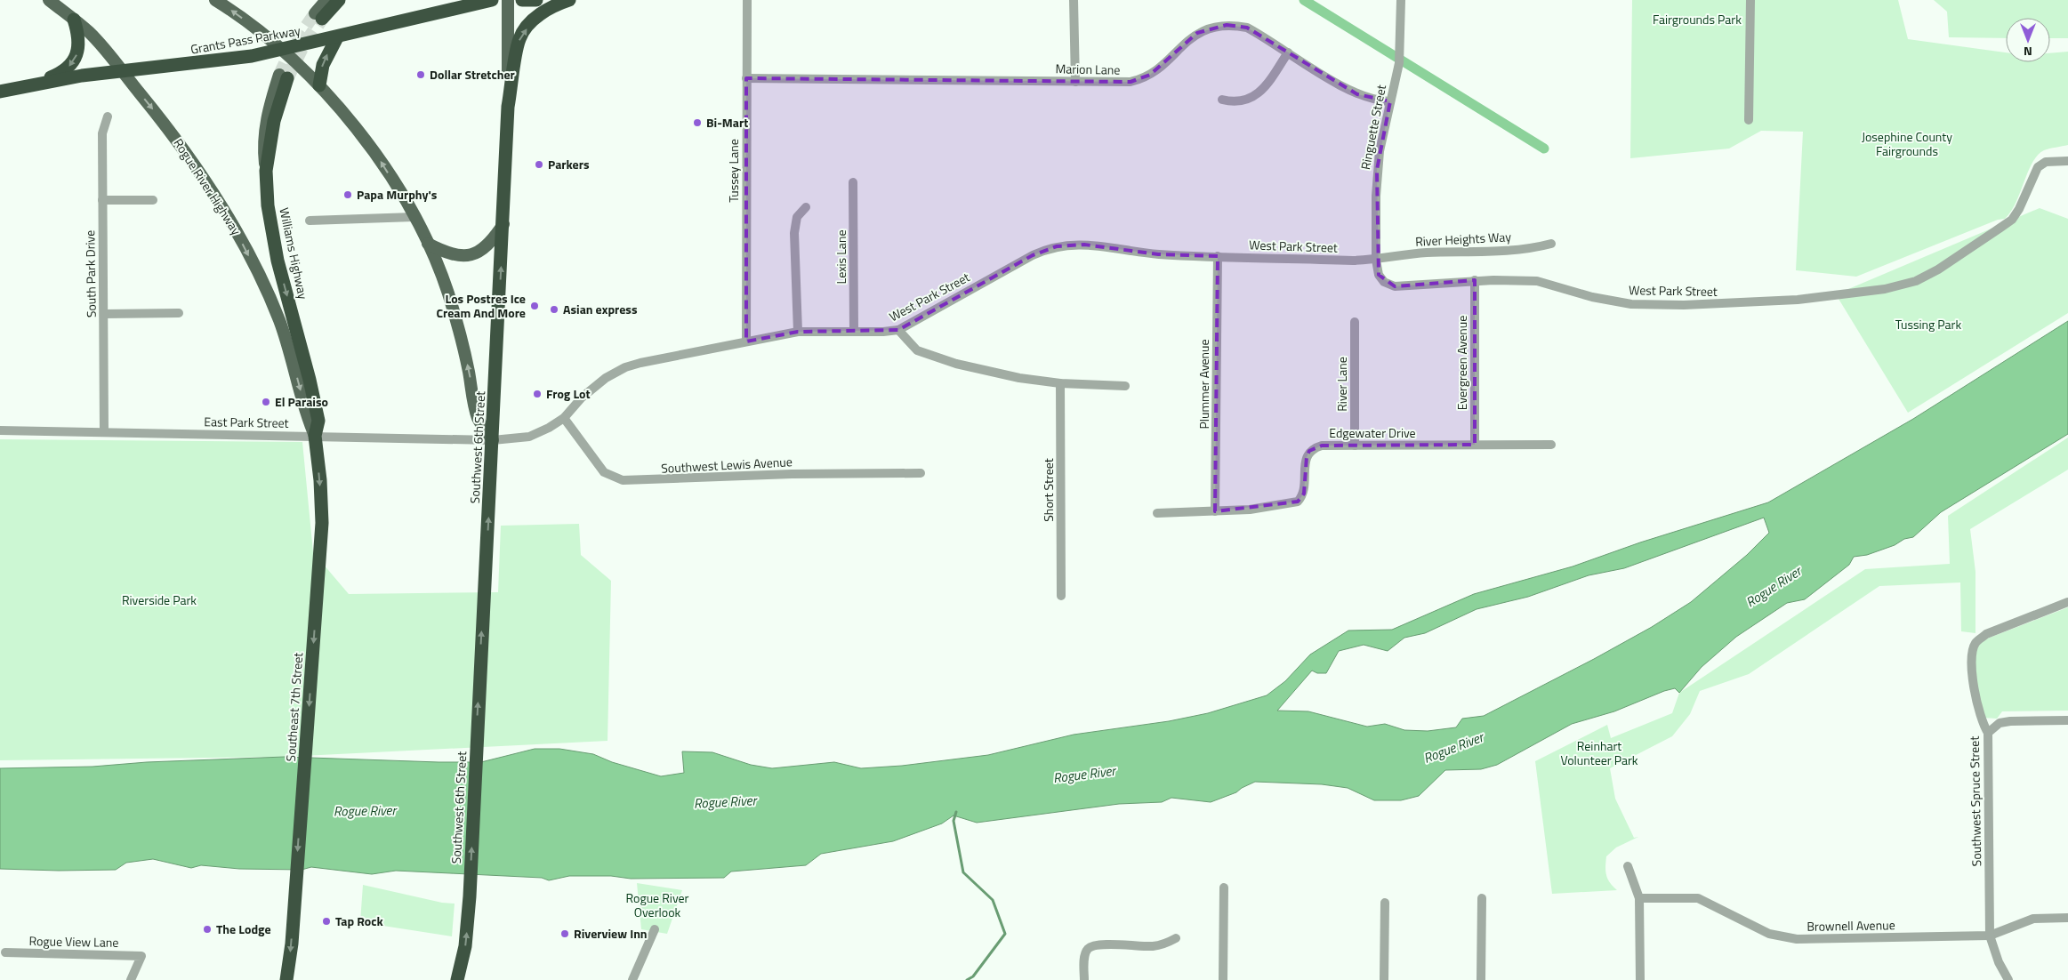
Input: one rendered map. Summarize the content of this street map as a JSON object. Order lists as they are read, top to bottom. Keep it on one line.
{"streets":{"highway":["Grants Pass Parkway","Williams Highway","Southwest 6th Street","Southeast 7th Street"],"main road":["Rogue River Highway"],"street":["Marion Lane","Ringuette Street","Tussey Lane","River Heights Way","West Park Street","Lexis Lane","South Park Drive","Evergreen Avenue","Plummer Avenue","River Lane","East Park Street","Edgewater Drive","Southwest Lewis Avenue","Short Street","Southwest Spruce Street","Brownell Avenue","Rogue View Lane"]},"crossings":[["Grants Pass Parkway","Rogue River Highway"],["Marion Lane","Ringuette Street"],["Marion Lane","Tussey Lane"],["Ringuette Street","River Heights Way"],["Ringuette Street","West Park Street"],["Tussey Lane","West Park Street"],["Rogue River Highway","Williams Highway"],["Rogue River Highway","East Park Street"],["Rogue River Highway","Southeast 7th Street"],["River Heights Way","West Park Street"],["West Park Street","Lexis Lane"],["West Park Street","Evergreen Avenue"],["West Park Street","Plummer Avenue"],["West Park Street","East Park Street"],["West Park Street","Southwest 6th Street"],["West Park Street","Southwest Lewis Avenue"],["Williams Highway","East Park Street"],["Williams Highway","Southeast 7th Street"],["South Park Drive","East Park Street"],["Evergreen Avenue","Edgewater Drive"],["Plummer Avenue","Edgewater Drive"],["River Lane","Edgewater Drive"],["East Park Street","Southwest 6th Street"],["East Park Street","Southeast 7th Street"],["Southwest Spruce Street","Brownell Avenue"]],"one_way":["Rogue River Highway","Williams Highway","Southwest 6th Street","Southeast 7th Street"],"water":["Rogue River"],"parks":["Fairgrounds Park","Josephine County Fairgrounds","Tussing Park","Riverside Park","Reinhart Volunteer Park","Rogue River Overlook"],"places":["Dollar Stretcher","Bi-Mart","Parkers","Papa Murphy's","Los Postres Ice Cream And More","Asian express","Frog Lot","El Paraiso","Tap Rock","The Lodge","Riverview Inn"],"north":"bottom"}
